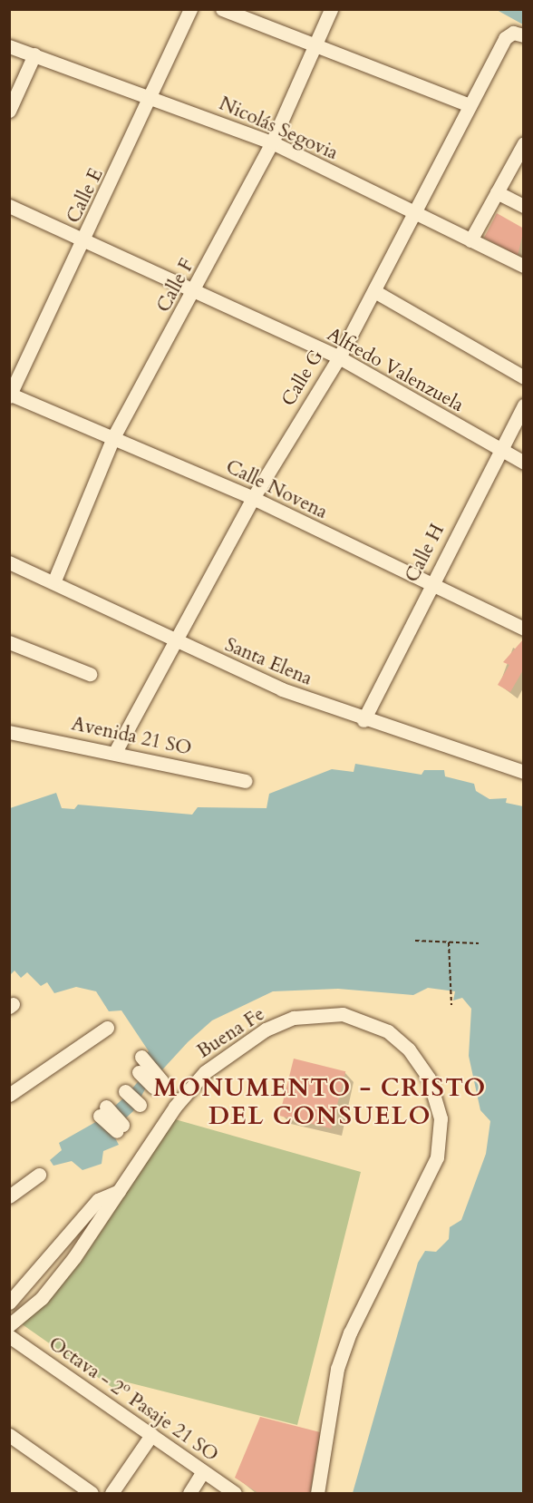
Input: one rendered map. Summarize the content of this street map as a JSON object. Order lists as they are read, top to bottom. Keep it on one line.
{"streets":{"street":["Nicolás Segovia","Calle E","Calle F","Alfredo Valenzuela","Calle G","Calle Novena","Calle H","Santa Elena","Avenida 21 SO","Buena Fe","Octava - 2º Pasaje 21 SO"]},"crossings":[["Nicolás Segovia","Calle E"],["Nicolás Segovia","Calle F"],["Nicolás Segovia","Calle G"],["Calle E","Alfredo Valenzuela"],["Calle E","Calle Novena"],["Calle F","Alfredo Valenzuela"],["Calle F","Calle Novena"],["Calle F","Santa Elena"],["Alfredo Valenzuela","Calle G"],["Alfredo Valenzuela","Calle H"],["Calle G","Calle Novena"],["Calle G","Santa Elena"],["Calle G","Avenida 21 SO"],["Calle Novena","Calle H"],["Calle H","Santa Elena"]],"districts":["MONUMENTO - CRISTO DEL CONSUELO"]}
